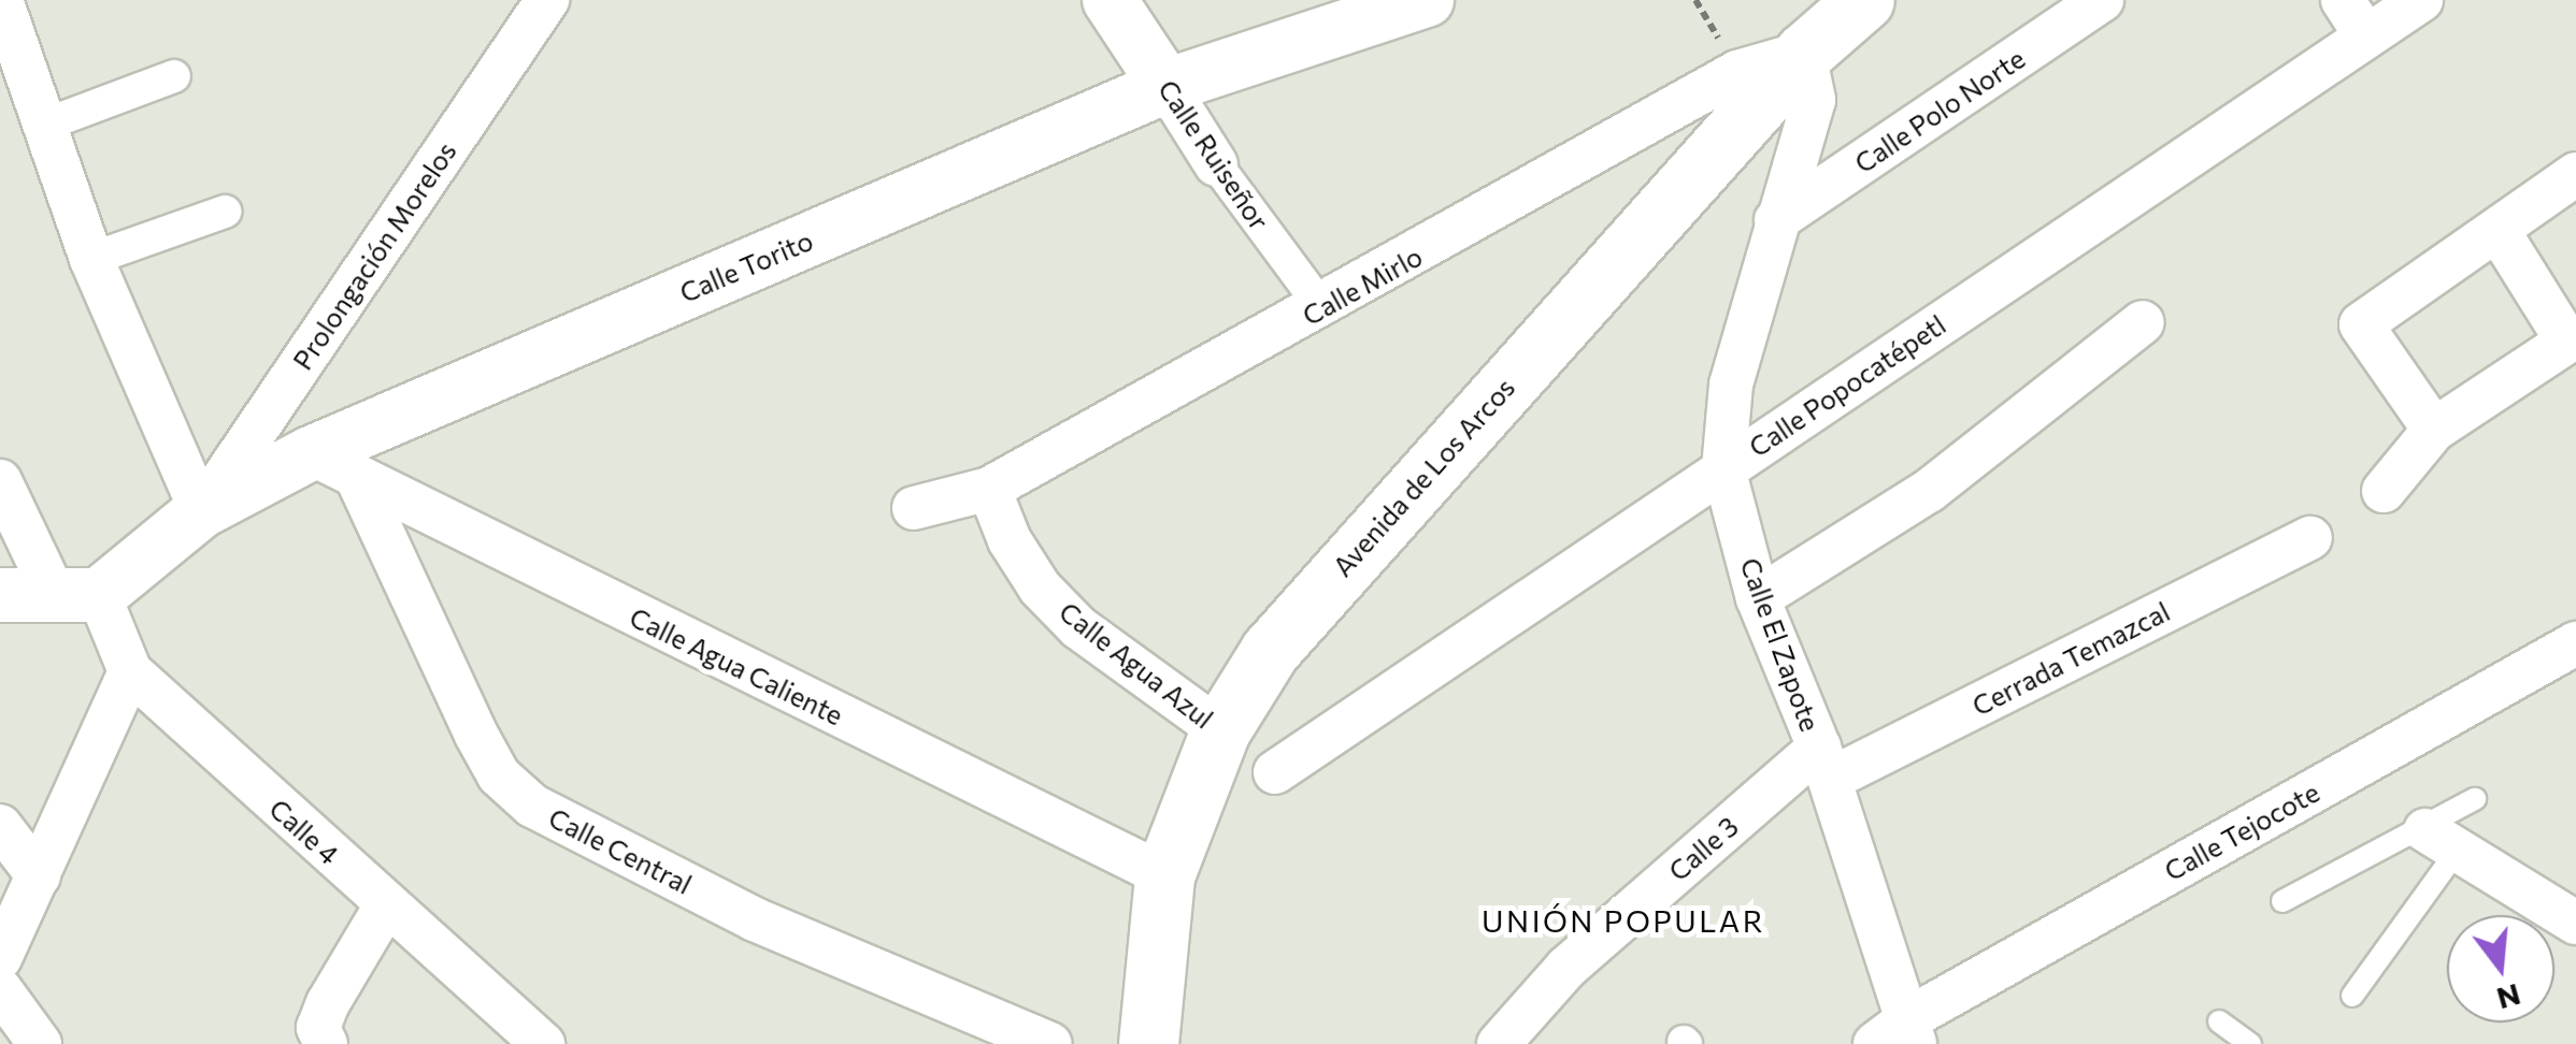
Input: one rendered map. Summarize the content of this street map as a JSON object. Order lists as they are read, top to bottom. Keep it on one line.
{"streets":{"main road":["Avenida de Los Arcos"],"street":["Calle Polo Norte","Calle Ruiseñor","Prolongación Morelos","Calle Torito","Calle Mirlo","Calle Popocatépetl","Calle El Zapote","Cerrada Temazcal","Calle Agua Azul","Calle Agua Caliente","Calle 4","Calle Tejocote","Calle 3","Calle Central"]},"crossings":[["Calle Polo Norte","Calle El Zapote"],["Calle Ruiseñor","Calle Torito"],["Calle Ruiseñor","Calle Mirlo"],["Prolongación Morelos","Calle Torito"],["Calle Torito","Calle Agua Caliente"],["Calle Torito","Calle 4"],["Calle Mirlo","Avenida de Los Arcos"],["Calle Mirlo","Calle El Zapote"],["Calle Mirlo","Calle Agua Azul"],["Calle Popocatépetl","Calle El Zapote"],["Avenida de Los Arcos","Calle El Zapote"],["Avenida de Los Arcos","Calle Agua Azul"],["Avenida de Los Arcos","Calle Agua Caliente"],["Calle El Zapote","Cerrada Temazcal"],["Calle El Zapote","Calle Tejocote"],["Calle El Zapote","Calle 3"],["Cerrada Temazcal","Calle 3"],["Calle Agua Caliente","Calle Central"]],"districts":["UNIÓN POPULAR"],"north":"bottom"}
